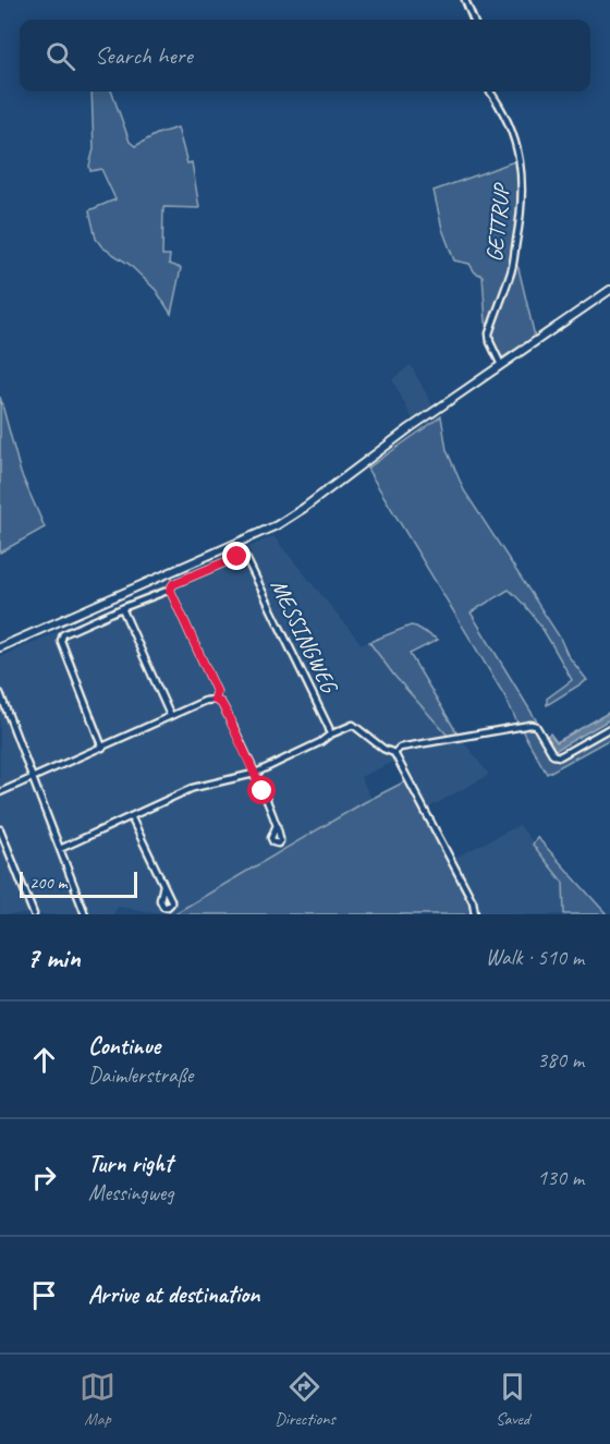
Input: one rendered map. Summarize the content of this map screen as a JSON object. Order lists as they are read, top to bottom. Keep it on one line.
{"streets":{"street":["GETTRUP","MESSINGWEG"]},"scale_bar":"200 m","page":{"search":"Search here","scale":"200 m","heading":["7 min","Walk · 510 m"],"list":[["Continue","Daimlerstraße","380 m"],["Turn right","Messingweg","130 m"],"Arrive at destination"],"nav":["Map","Directions","Saved"]}}
